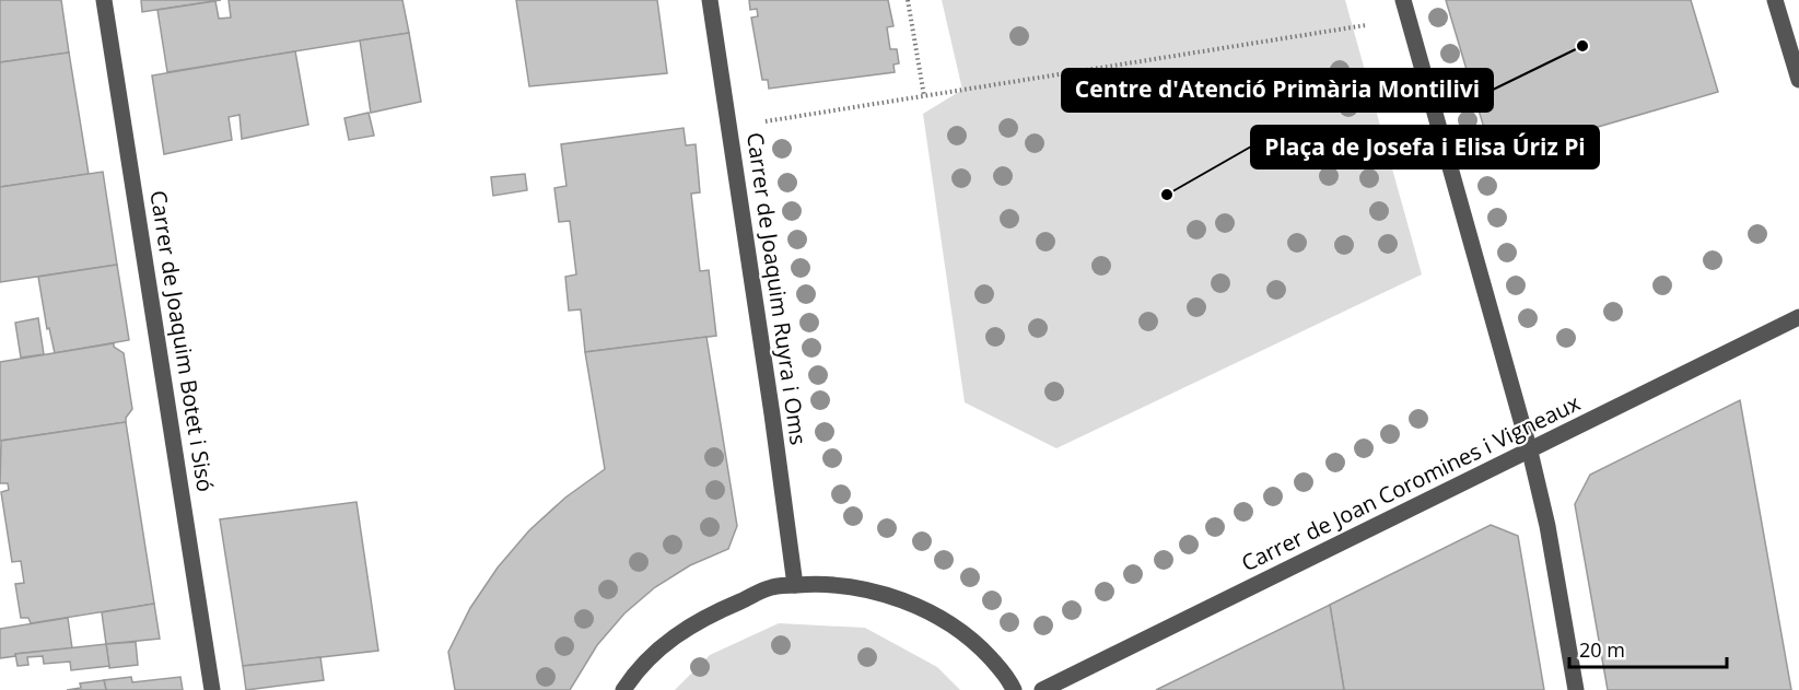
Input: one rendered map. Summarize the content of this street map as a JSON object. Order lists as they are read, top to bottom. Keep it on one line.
{"streets":{"street":["Carrer de Joaquim Ruyra i Oms","Carrer de Joaquim Botet i Sisó","Carrer de Joan Coromines i Vigneaux"]},"places":["Centre d'Atenció Primària Montilivi","Plaça de Josefa i Elisa Úriz Pi"],"scale_bar":"20 m"}
